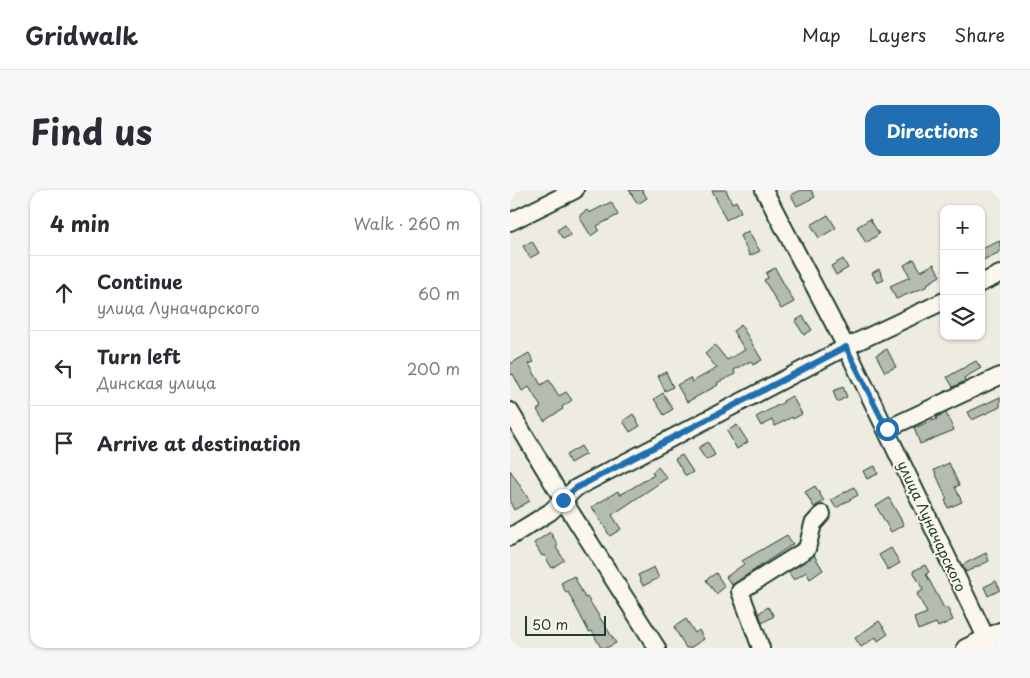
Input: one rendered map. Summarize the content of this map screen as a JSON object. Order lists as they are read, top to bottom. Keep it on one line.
{"streets":{"street":["улица Луначарского"]},"scale_bar":"50 m","page":{"header":"Gridwalk","nav":["Map","Layers","Share"],"title":"Find us","buttons":"Directions","heading":["4 min","Walk · 260 m"],"map_buttons":["+","−"],"list":[["Continue","улица Луначарского","60 m"],["Turn left","Динская улица","200 m"],"Arrive at destination"],"scale":"50 m"}}
